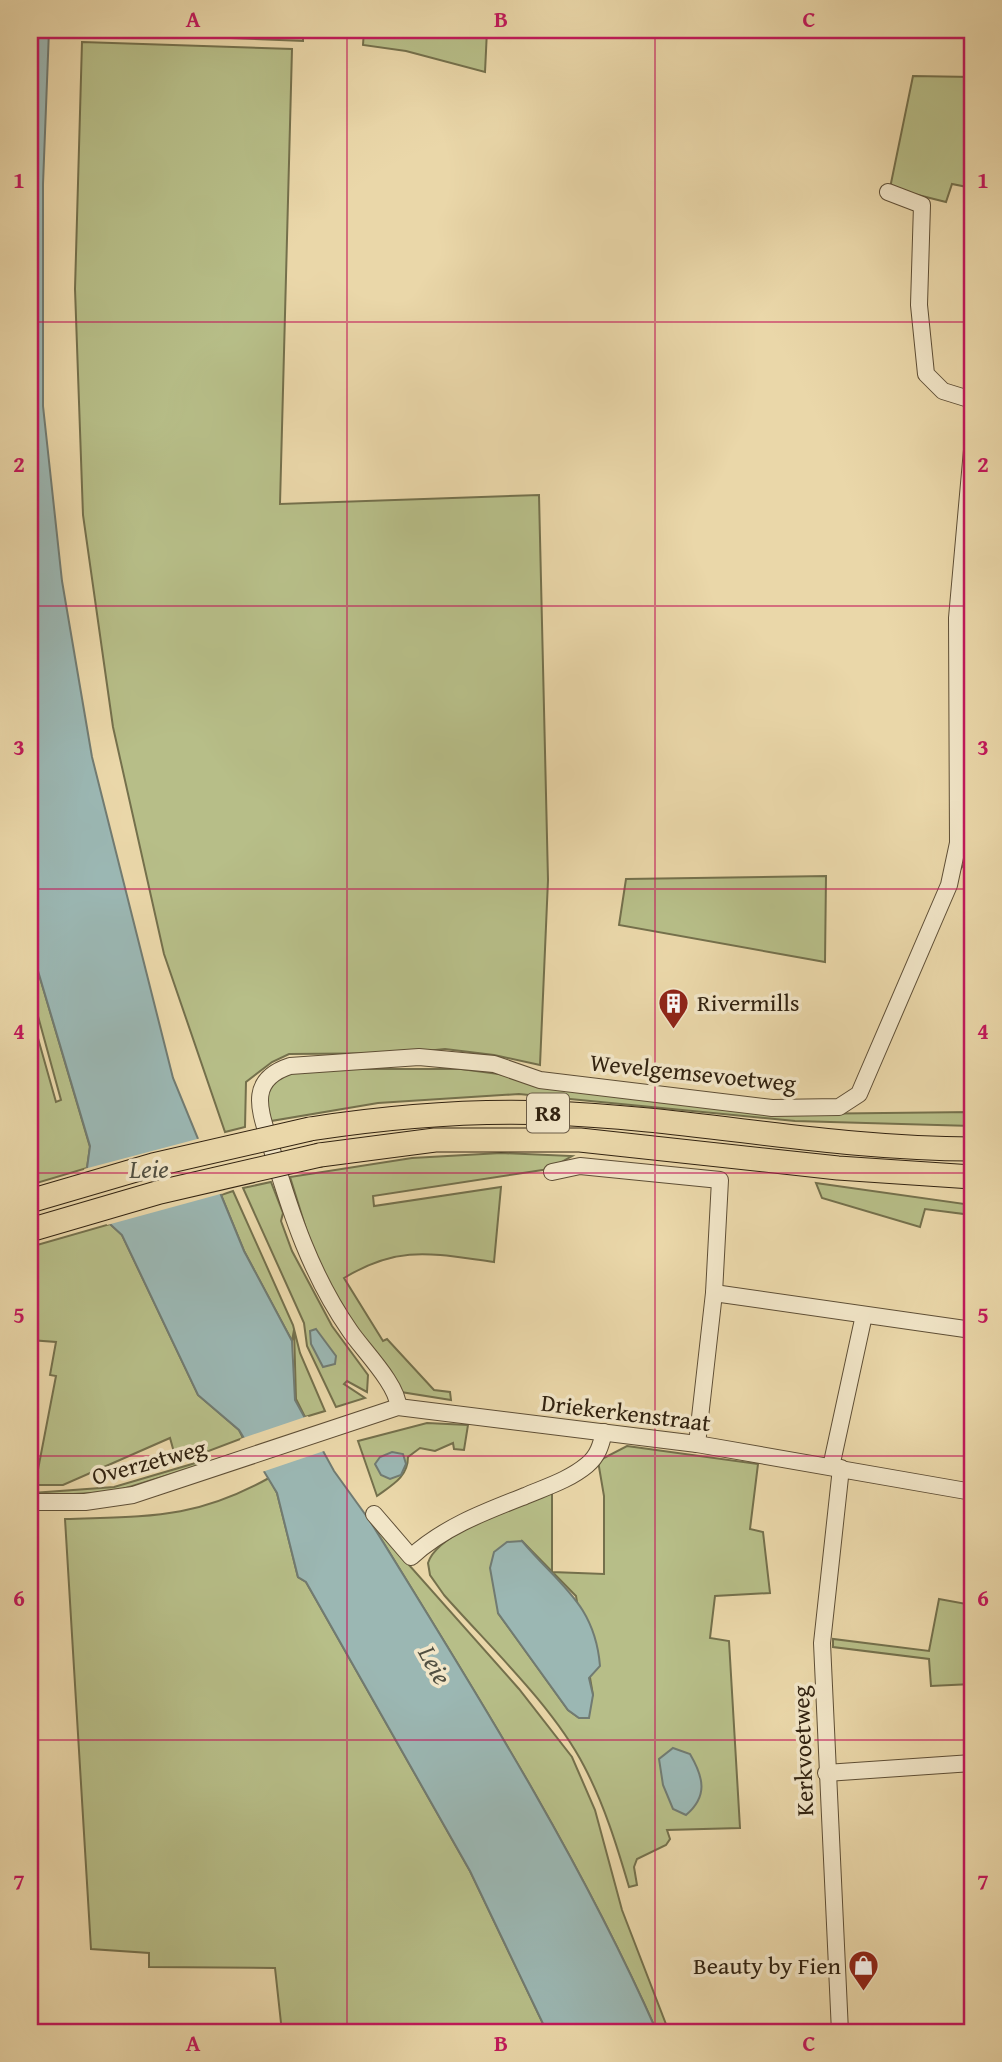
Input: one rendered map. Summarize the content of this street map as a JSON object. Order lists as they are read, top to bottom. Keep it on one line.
{"streets":{"highway":["R8"],"street":["Wevelgemsevoetweg","Driekerkenstraat","Overzetweg","Kerkvoetweg"]},"crossings":[["Wevelgemsevoetweg","Driekerkenstraat"],["Driekerkenstraat","Overzetweg"],["Driekerkenstraat","Kerkvoetweg"]],"water":["Leie"],"places":{"building":["Rivermills"],"shop":["Beauty by Fien"]},"grid":{"columns":["A","B","C"],"rows":["1","2","3","4","5","6","7"]}}
